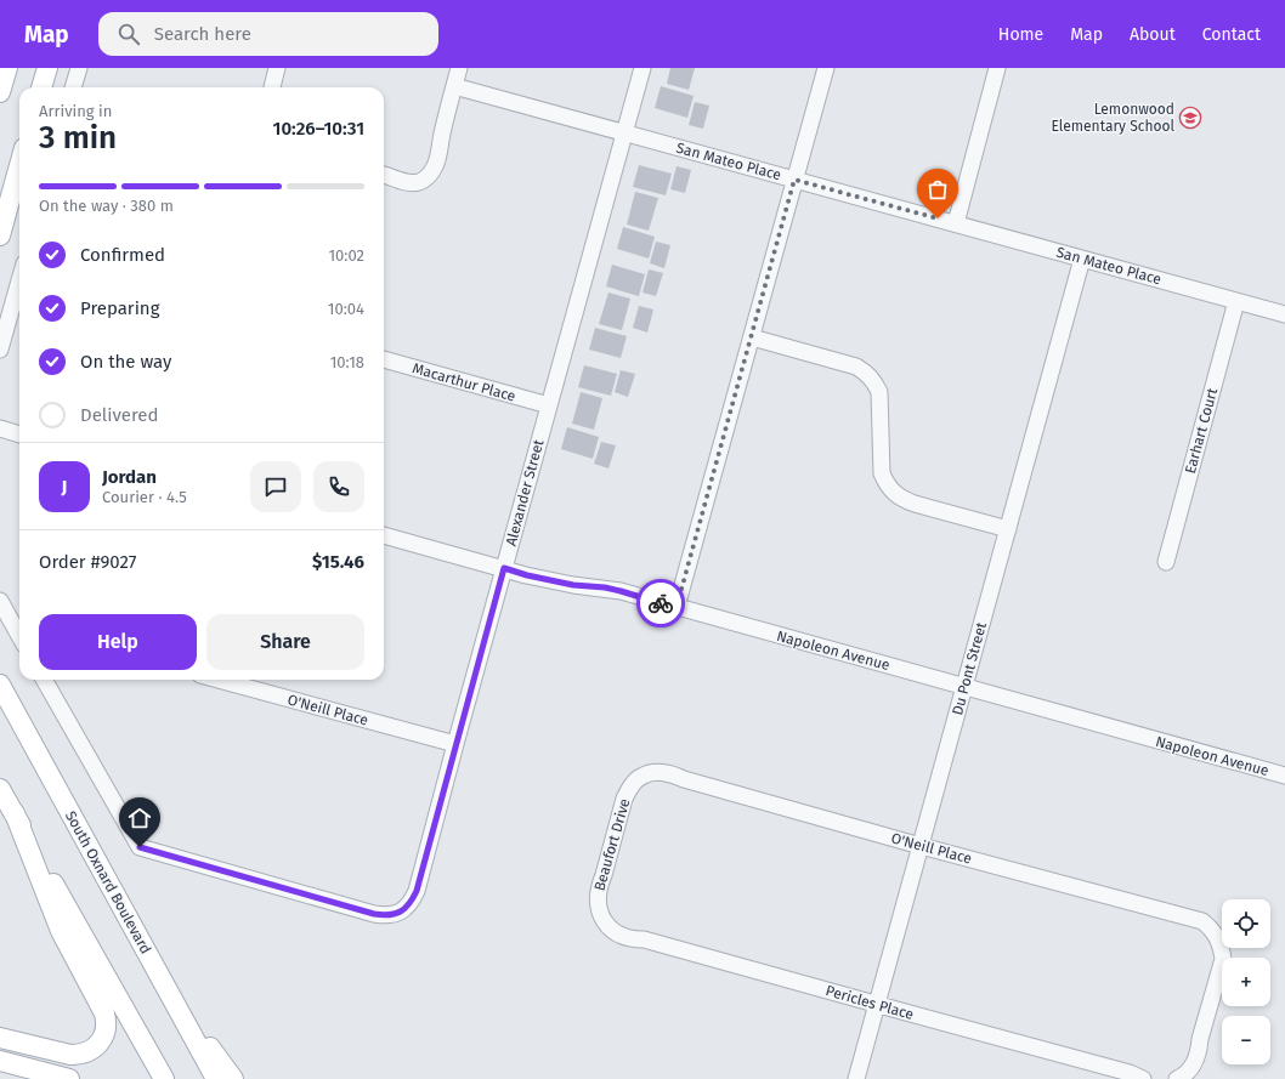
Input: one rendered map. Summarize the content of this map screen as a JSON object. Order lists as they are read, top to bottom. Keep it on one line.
{"streets":{"main road":["South Oxnard Boulevard"],"street":["San Mateo Place","Macarthur Place","Earhart Court","Alexander Street","Napoleon Avenue","Du Pont Street","O'Neill Place","Beaufort Drive","Pericles Place"]},"crossings":[["San Mateo Place","Earhart Court"],["San Mateo Place","Alexander Street"],["San Mateo Place","Du Pont Street"],["Macarthur Place","Alexander Street"],["Alexander Street","Napoleon Avenue"],["Alexander Street","O'Neill Place"],["Napoleon Avenue","Du Pont Street"],["Du Pont Street","O'Neill Place"],["Du Pont Street","Pericles Place"],["O'Neill Place","Beaufort Drive"],["Beaufort Drive","Pericles Place"]],"places":{"school or university":["Lemonwood Elementary School"]},"page":{"header":"Map","search":"Search here","nav":["Home","Map","About","Contact"],"heading":["3 min","Arriving in","10:26–10:31"],"panel":["Jordan","Courier · 4.5","Order #9027","$15.46"],"bar":"On the way · 380 m","list":[["Confirmed","10:02"],["Preparing","10:04"],["On the way","10:18"],"Delivered"],"round":"J","buttons":["Help","Share"],"map_buttons":["+","−"]}}
